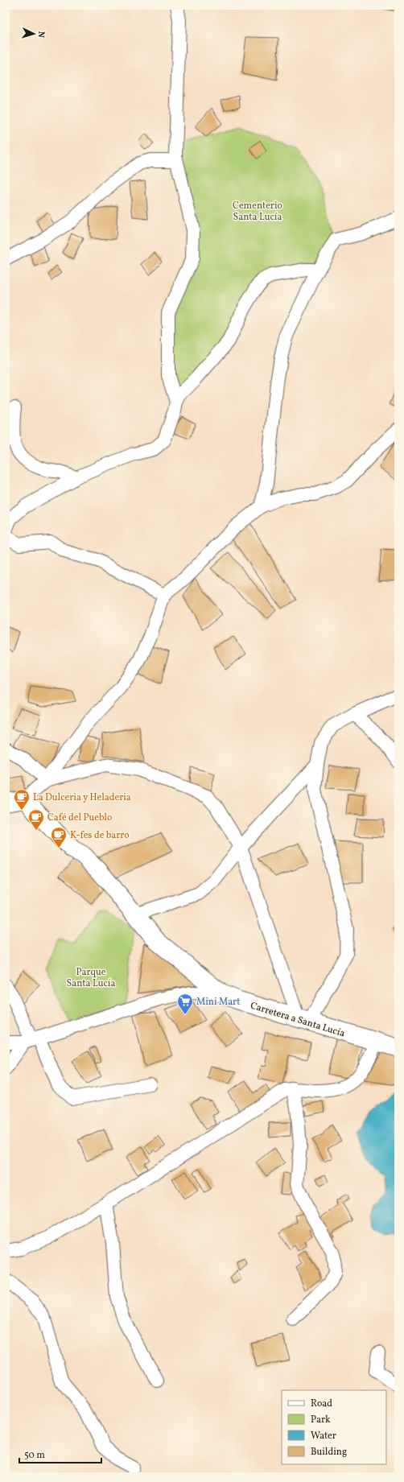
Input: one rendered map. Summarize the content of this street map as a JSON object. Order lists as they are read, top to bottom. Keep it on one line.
{"streets":{"main road":["Carretera a Santa Lucía"]},"parks":["Cementerio Santa Lucía","Parque Santa Lucía"],"places":{"cafe":["La Dulceria y Heladeria","Café del Pueblo","K-fes de barro"],"supermarket":["Mini Mart"]},"legend":["Road","Park","Water","Building"],"scale_bar":"50 m","north":"right"}
